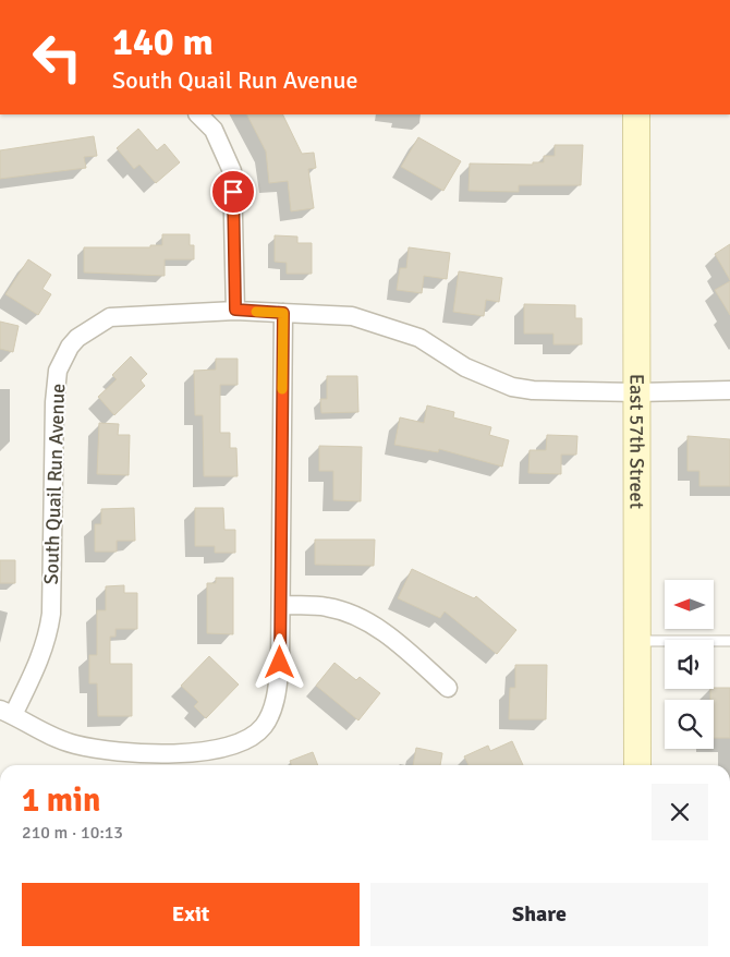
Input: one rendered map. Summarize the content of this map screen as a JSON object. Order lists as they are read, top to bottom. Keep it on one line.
{"streets":{"main road":["East 57th Street"],"street":["South Quail Run Avenue"]},"crossings":[["East 57th Street","South Quail Run Avenue"]],"north":"left","page":{"turn":["140 m","South Quail Run Avenue"],"heading":["1 min","210 m · 10:13"],"buttons":["Exit","Share"]}}
